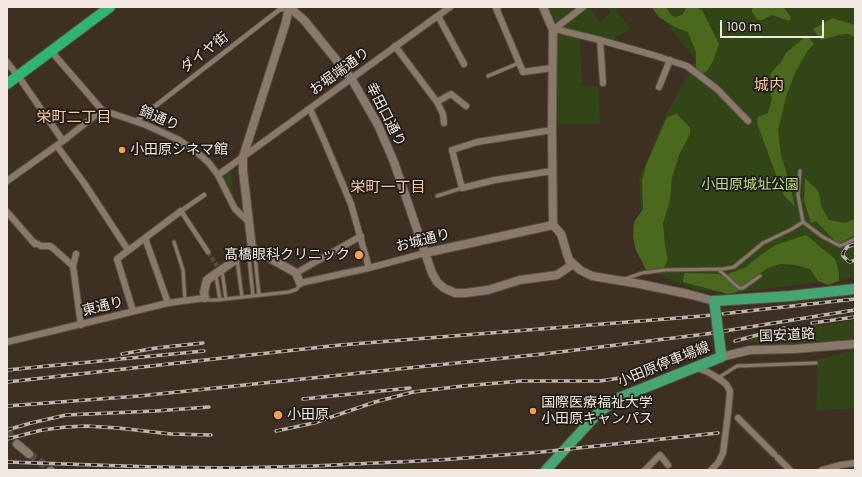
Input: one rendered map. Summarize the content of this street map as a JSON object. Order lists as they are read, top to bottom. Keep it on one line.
{"streets":{"main road":["小田原停車場線"],"street":["ダイヤ街","お堀端通り","幸田口通り","錦通り","お城通り","東通り","国安道路"]},"crossings":[["ダイヤ街","幸田口通り"],["ダイヤ街","錦通り"],["お堀端通り","幸田口通り"],["お堀端通り","錦通り"],["幸田口通り","お城通り"],["国安道路","小田原停車場線"]],"districts":["城内","栄町二丁目","栄町一丁目"],"parks":["小田原城址公園"],"places":["小田原シネマ館","髙橋眼科クリニック","国際医療福祉大学 小田原キャンパス","小田原"],"scale_bar":"100 m"}
